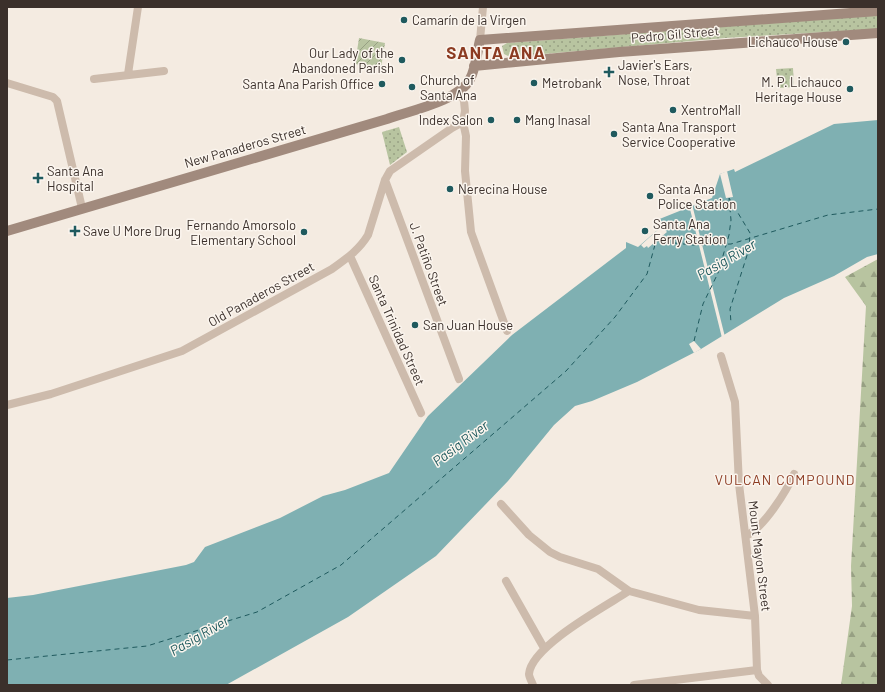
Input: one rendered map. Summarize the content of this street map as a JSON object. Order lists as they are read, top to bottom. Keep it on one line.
{"streets":{"main road":["Pedro Gil Street","New Panaderos Street"],"street":["J. Patiño Street","Old Panaderos Street","Santa Trinidad Street","Mount Mayon Street"]},"crossings":[["Pedro Gil Street","New Panaderos Street"],["J. Patiño Street","Old Panaderos Street"],["Old Panaderos Street","Santa Trinidad Street"]],"districts":["SANTA ANA","VULCAN COMPOUND"],"water":["Pasig River"],"places":{"other":["Camarín de la Virgen","Lichauco House","Our Lady of the Abandoned Parish","Metrobank","Santa Ana Parish Office","Church of Santa Ana","M. P. Lichauco Heritage House","XentroMall","Index Salon","Mang Inasal","Santa Ana Transport Service Cooperative","Nerecina House","Santa Ana Police Station","Santa Ana Ferry Station","Fernando Amorsolo Elementary School","San Juan House"],"health":["Javier's Ears, Nose, Throat","Santa Ana Hospital","Save U More Drug"]}}
